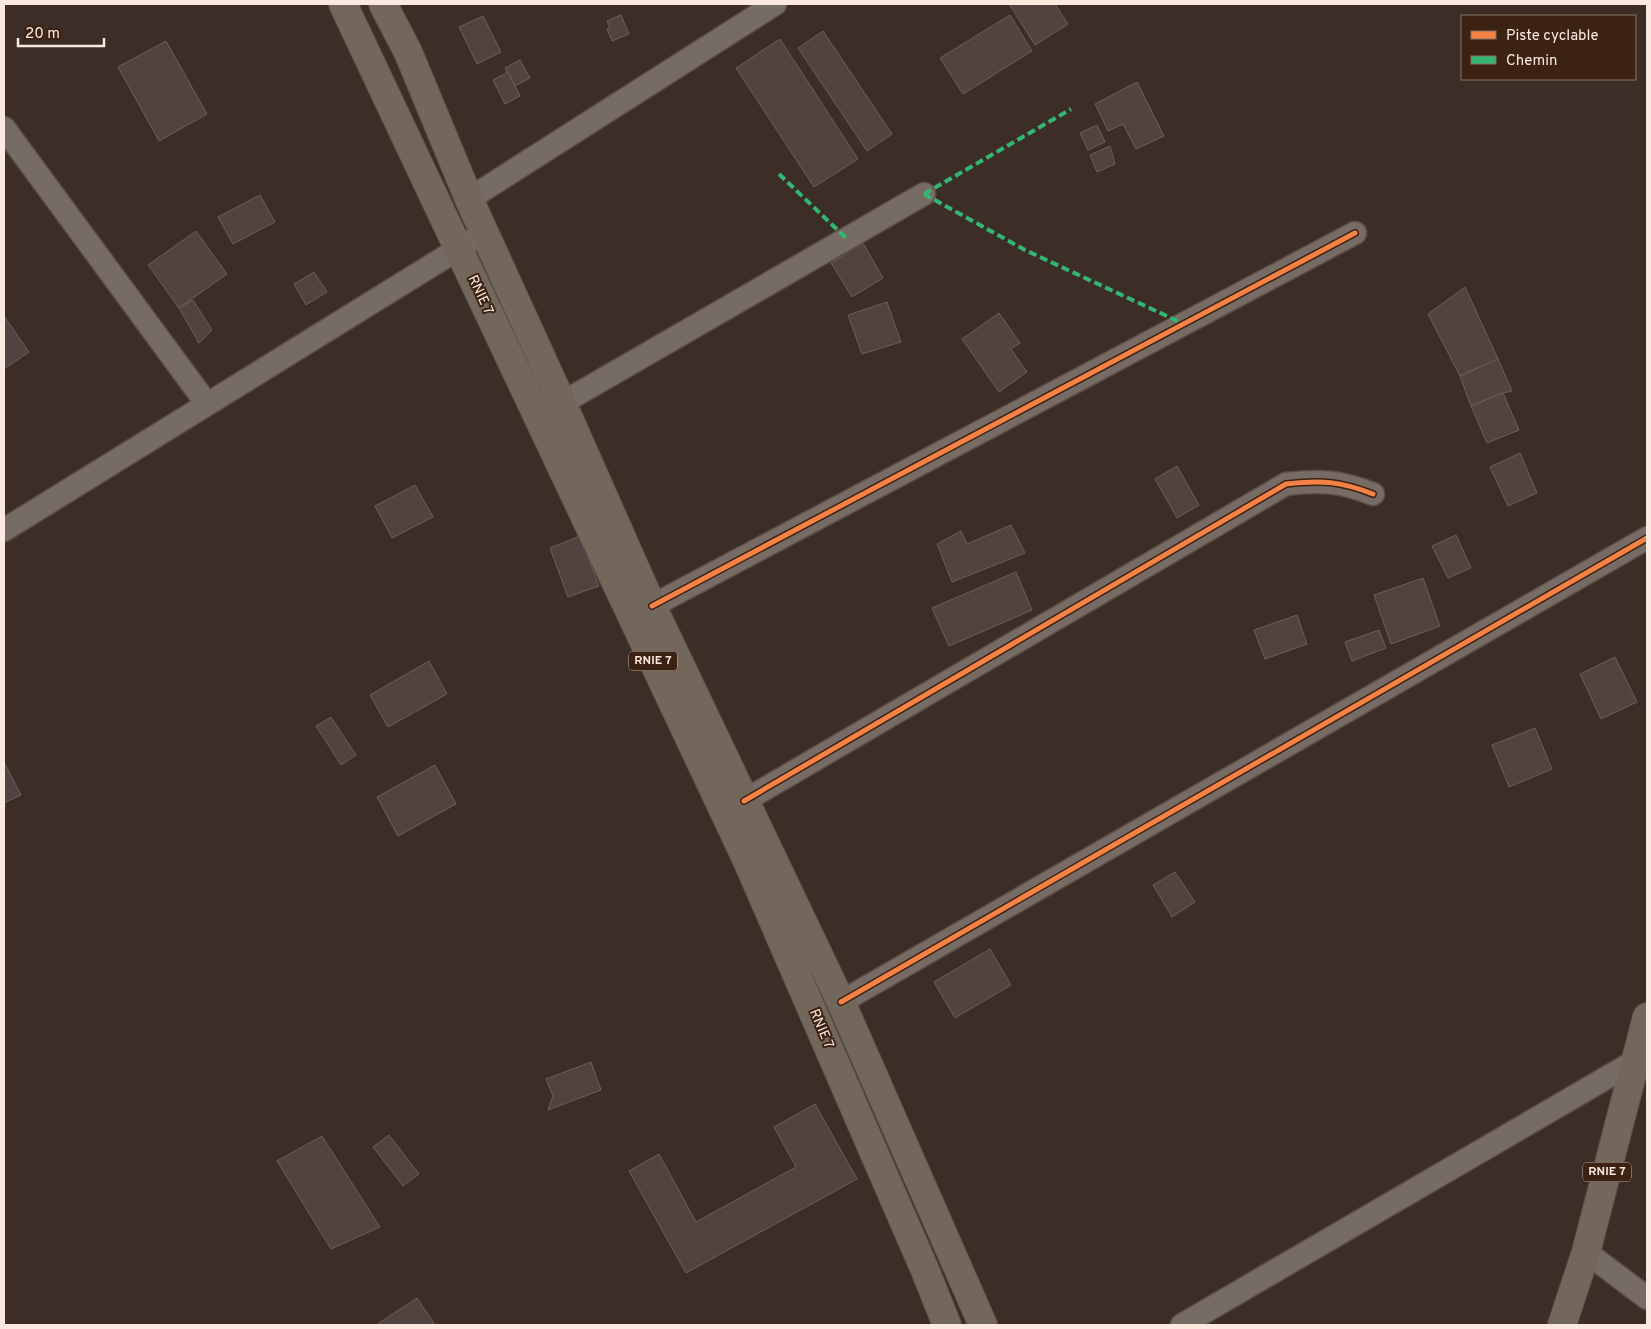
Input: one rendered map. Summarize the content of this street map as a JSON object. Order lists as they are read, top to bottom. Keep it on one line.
{"streets":{"main road":["RNIE 7"]},"legend":["Piste cyclable","Chemin"],"scale_bar":"20 m"}
